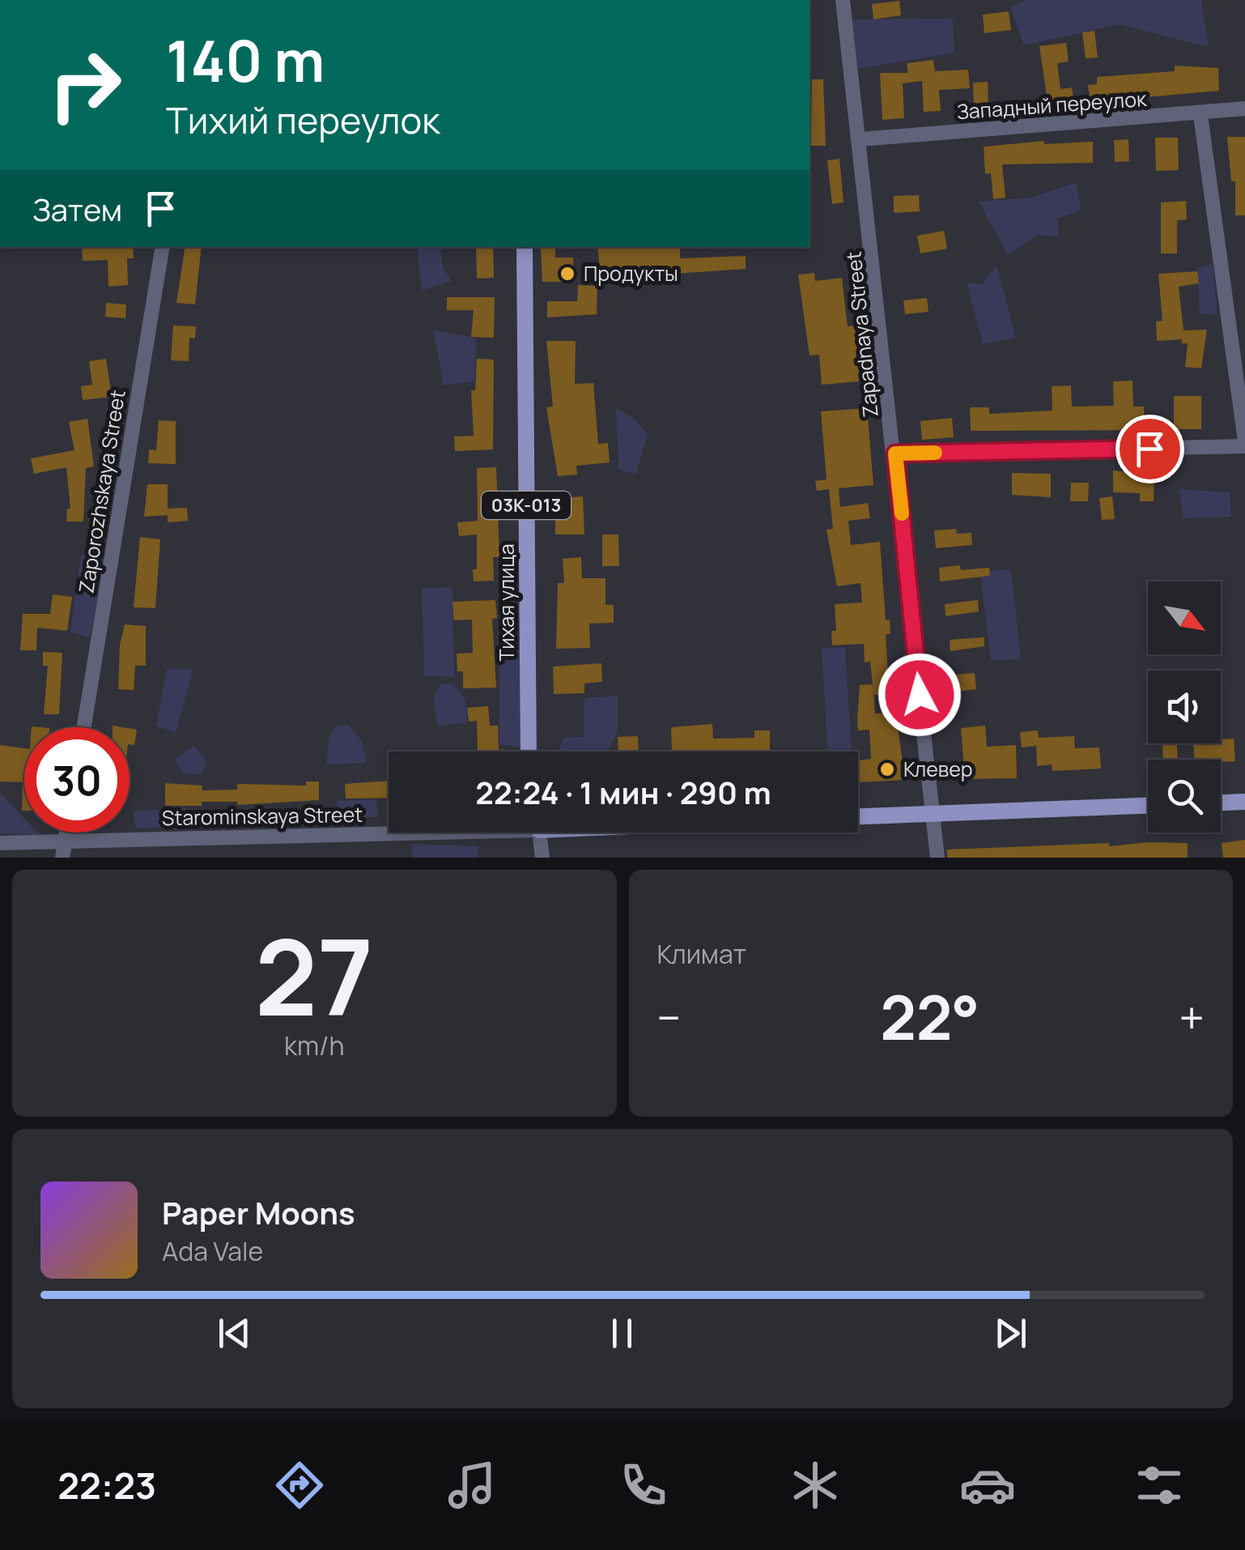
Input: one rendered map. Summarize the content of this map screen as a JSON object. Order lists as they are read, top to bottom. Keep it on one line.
{"streets":{"main road":["03К-013","Тихая улица"],"street":["Западный переулок","Zapadnaya Street","Zaporozhskaya Street","Starominskaya Street"]},"crossings":[["Западный переулок","Zapadnaya Street"]],"places":["Продукты","Клевер"],"north":"bottom right","page":{"turn":["140 m","Тихий переулок"],"then":"Затем","limit":"30","trip":"22:24 · 1 мин · 290 m","tile":[["27","km/h"],"Климат"],"heat":["−","22°","+"],"song":["Paper Moons","Ada Vale"],"tabs":"22:23"}}
